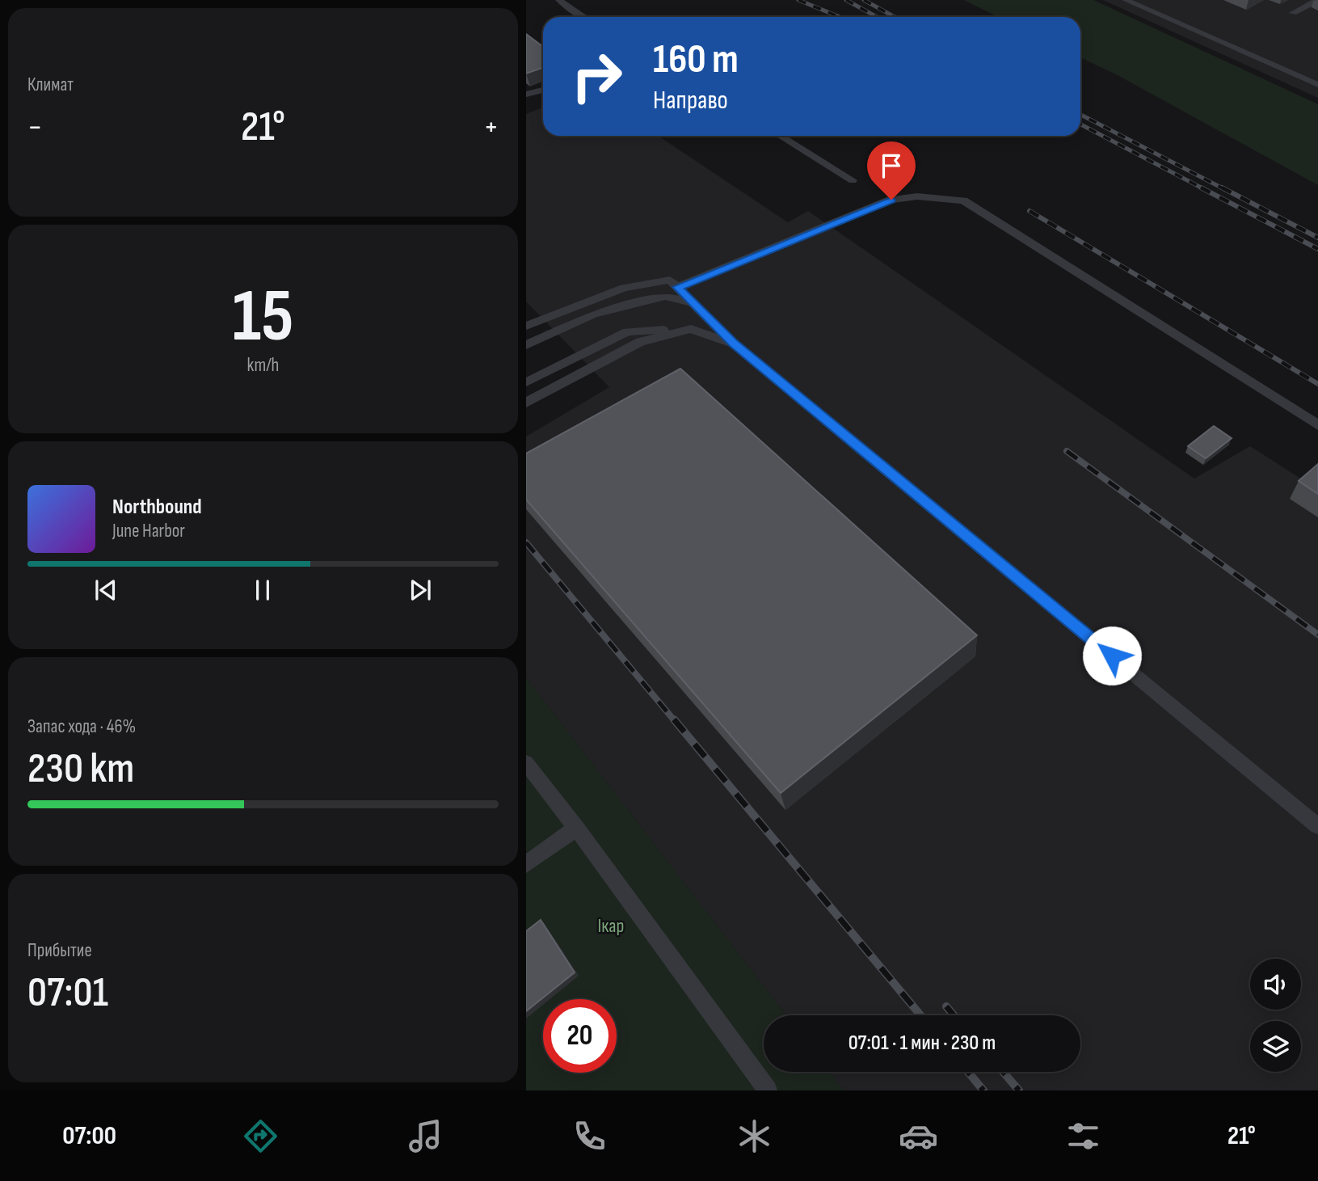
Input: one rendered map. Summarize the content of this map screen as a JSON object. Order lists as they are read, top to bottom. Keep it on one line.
{"parks":["Ікар"],"page":{"tile":["Климат",["15","km/h"],["Запас хода · 46%","230 km"],["Прибытие","07:01"]],"turn":["160 m","Направо"],"heat":["−","21°","+"],"song":["Northbound","June Harbor"],"limit":"20","trip":"07:01 · 1 мин · 230 m","tabs":["07:00","21°"]}}
